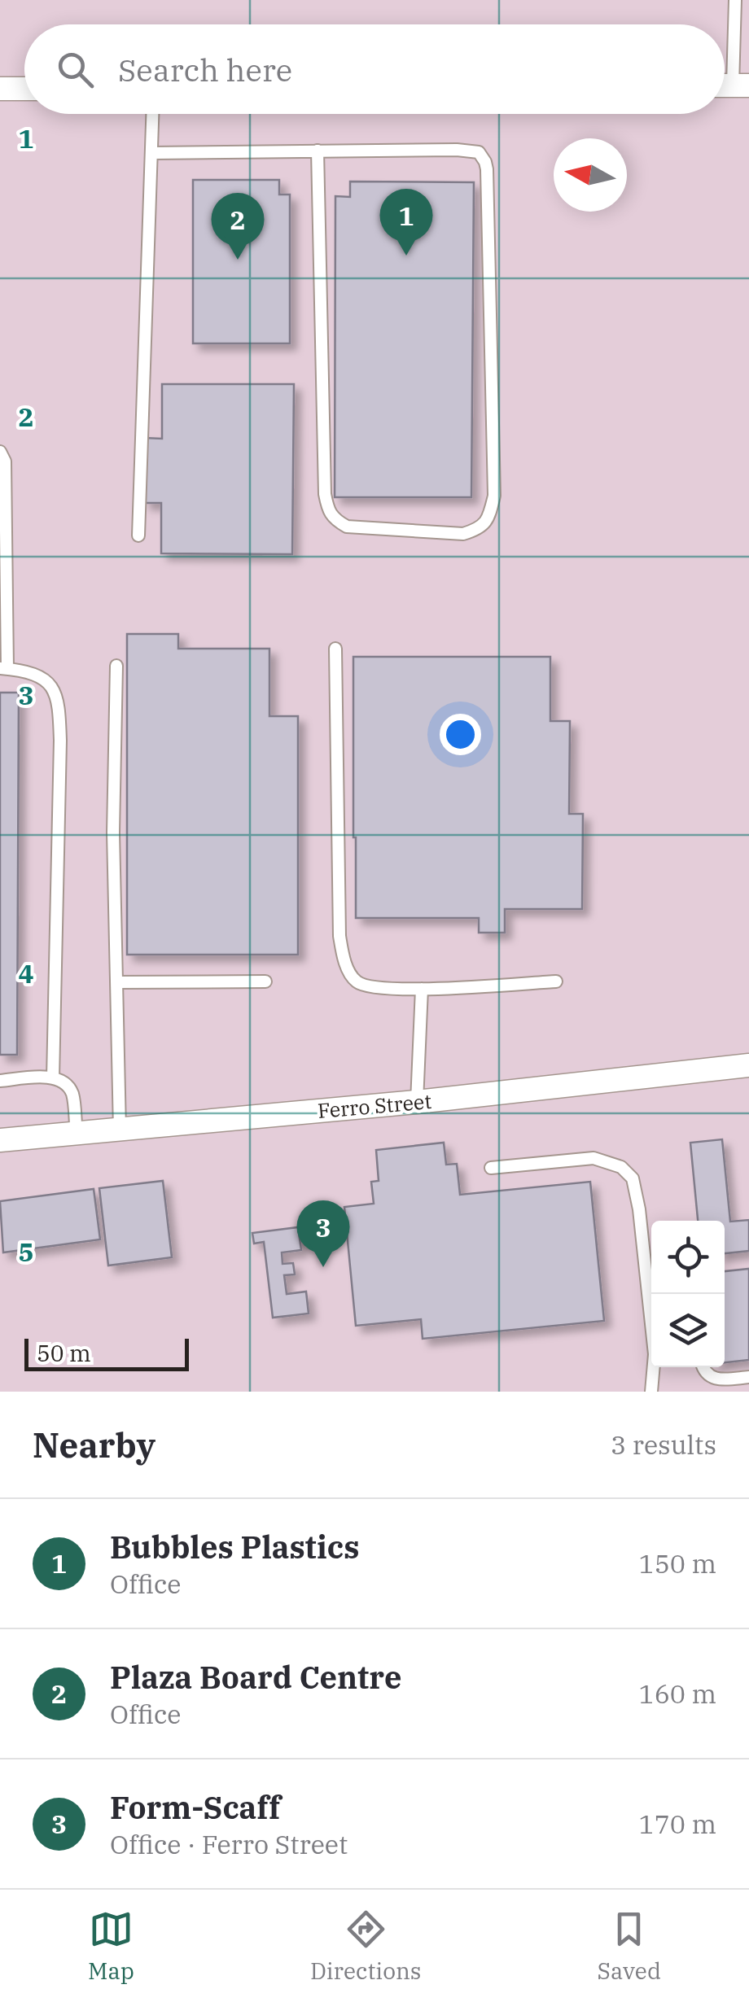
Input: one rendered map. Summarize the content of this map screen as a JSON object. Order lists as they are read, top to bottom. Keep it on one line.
{"streets":{"street":["Ferro Street"]},"scale_bar":"50 m","north":"left","page":{"search":"Search here","pins":["1","2","3"],"scale":"50 m","heading":["Nearby","3 results"],"list":[{"mark":"1","name":"Bubbles Plastics","note":"Office","value":"150 m"},{"mark":"2","name":"Plaza Board Centre","note":"Office","value":"160 m"},{"mark":"3","name":"Form-Scaff","note":"Office · Ferro Street","value":"170 m"}],"nav":["Map","Directions","Saved"]},"grid":{"rows":["1","2","3","4","5"]}}
